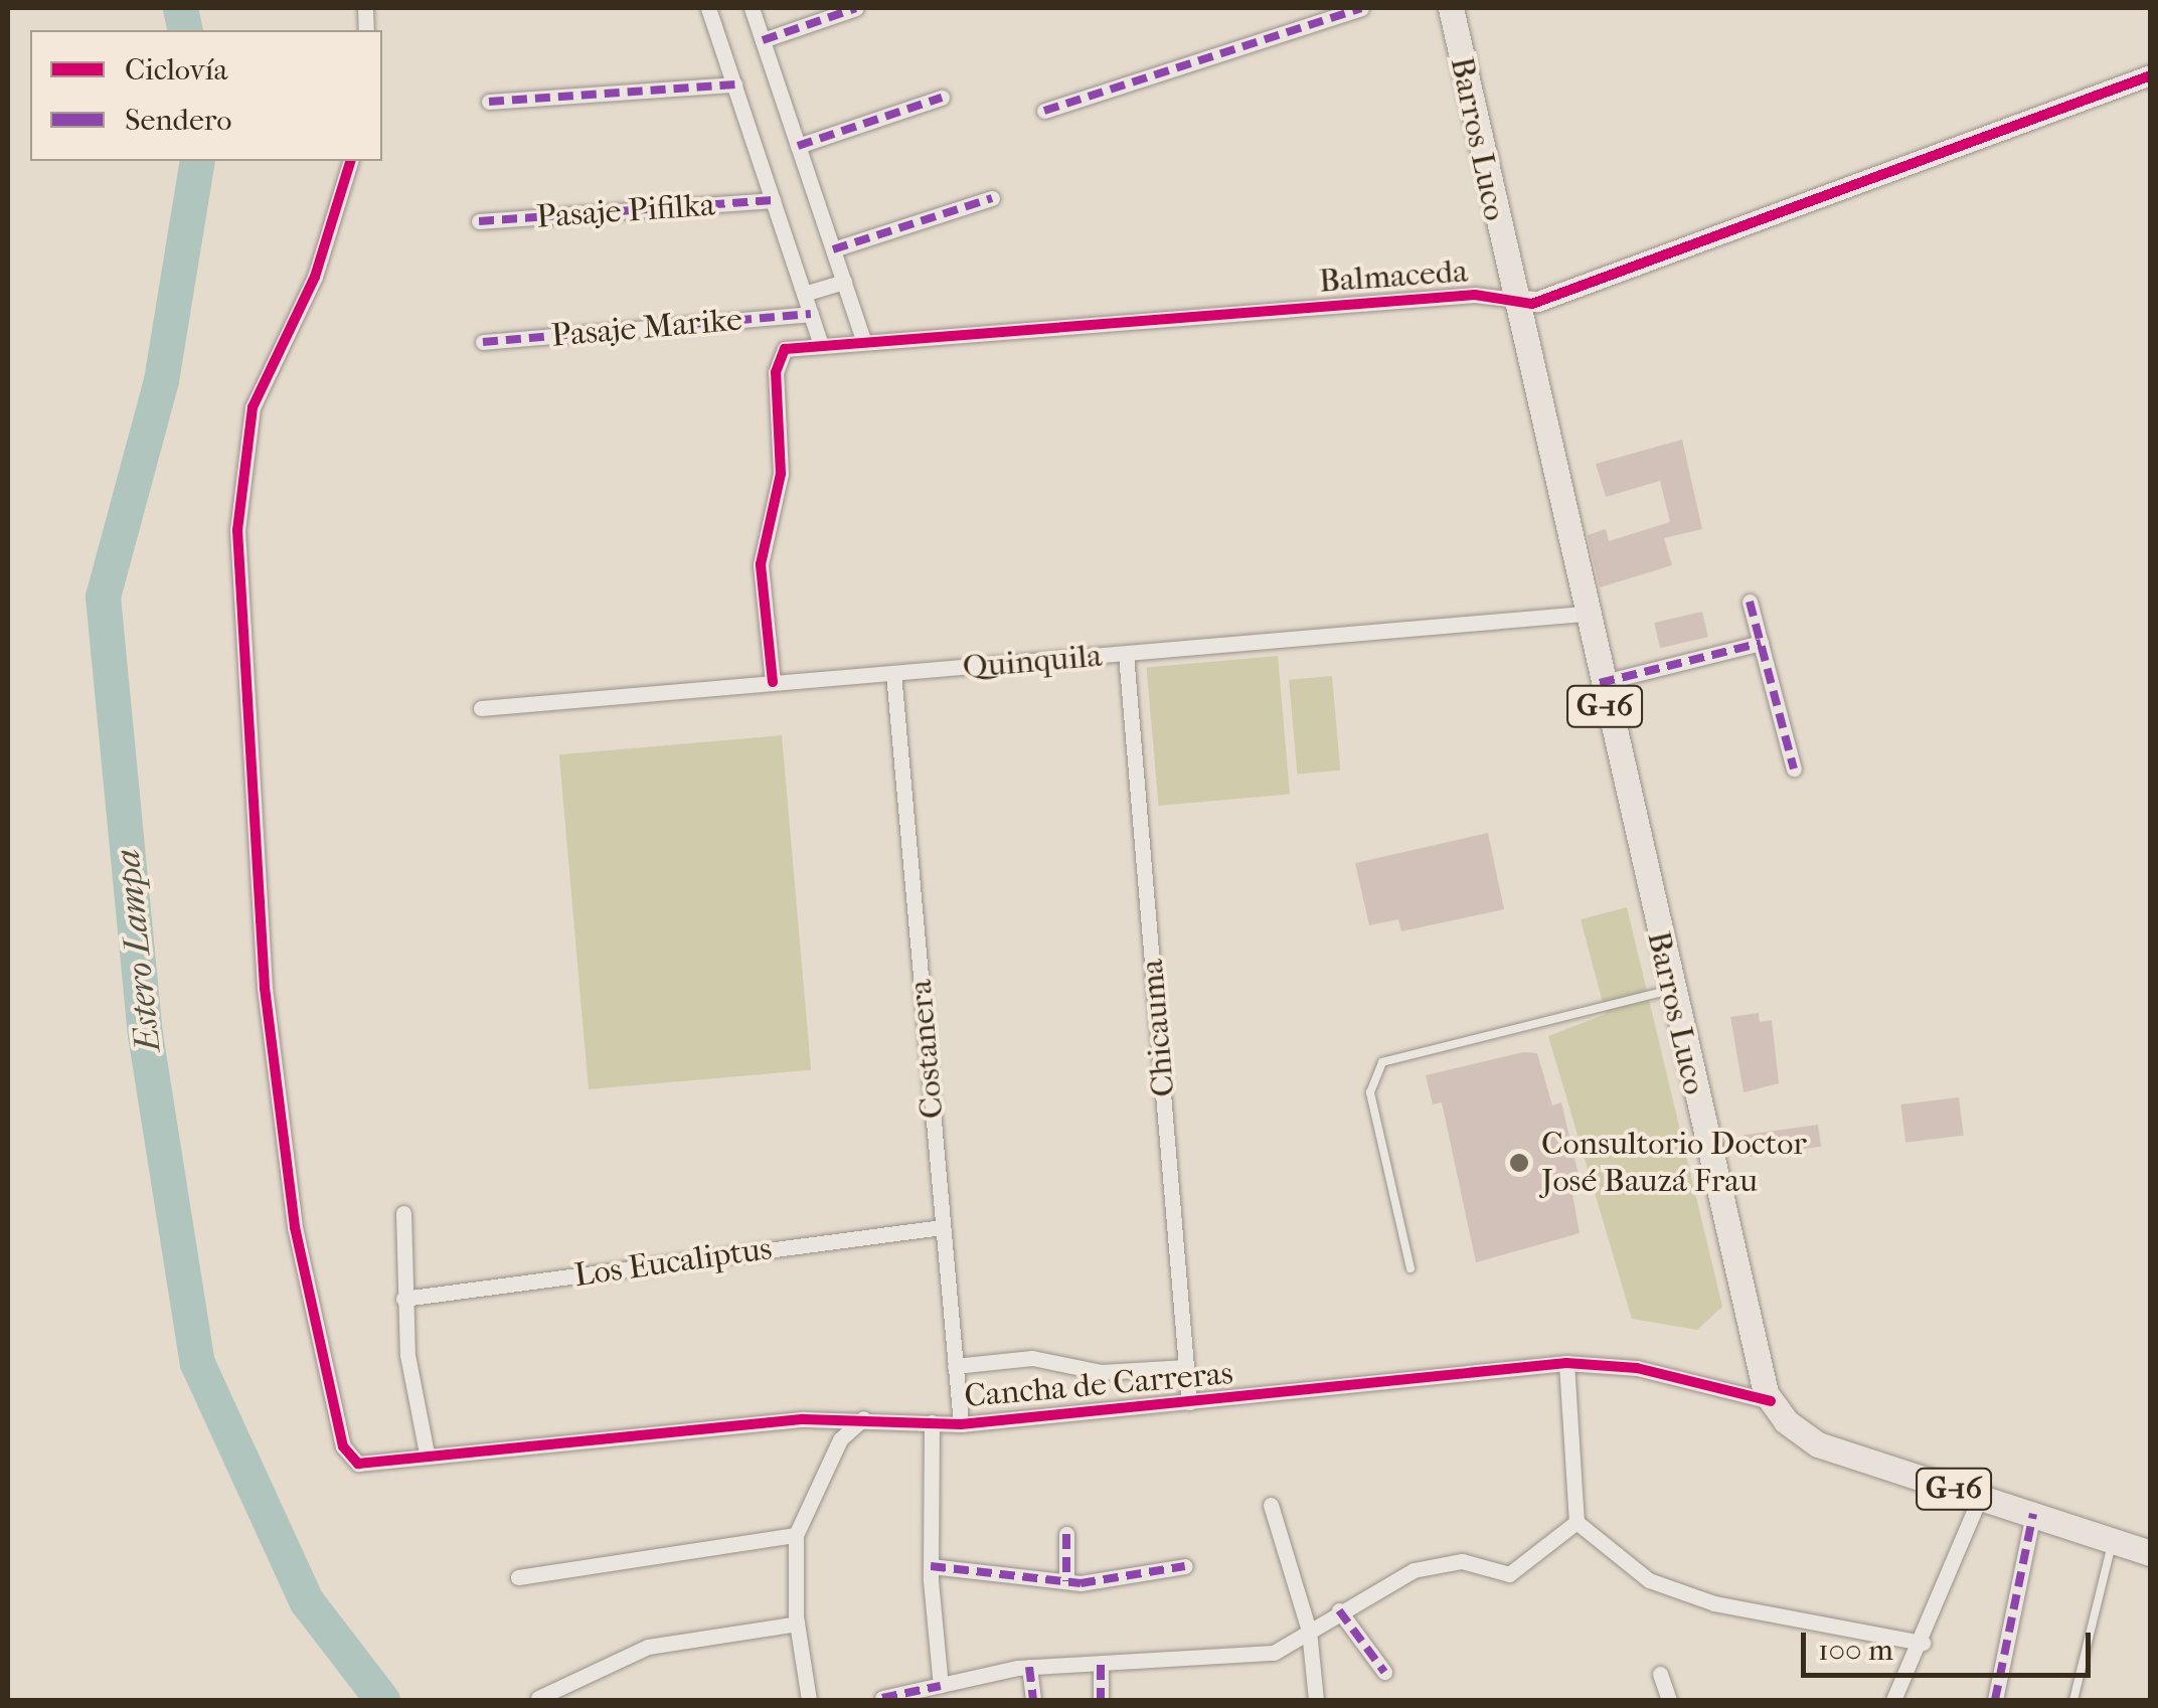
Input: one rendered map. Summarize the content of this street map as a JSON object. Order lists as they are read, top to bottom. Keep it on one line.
{"streets":{"main road":["Barros Luco","G-16"],"street":["Pasaje Pifilka","Balmaceda","Pasaje Marike","Quinquila","Chicauma","Costanera","Los Eucaliptus","Cancha de Carreras"]},"crossings":[["Barros Luco","Balmaceda"],["Barros Luco","Quinquila"],["Barros Luco","G-16"],["Barros Luco","Cancha de Carreras"],["Balmaceda","Quinquila"],["Quinquila","Chicauma"],["Quinquila","Costanera"],["G-16","Cancha de Carreras"],["Chicauma","Cancha de Carreras"],["Costanera","Los Eucaliptus"],["Costanera","Cancha de Carreras"]],"water":["Estero Lampa"],"places":["Consultorio Doctor José Bauzá Frau"],"legend":["Ciclovía","Sendero"],"scale_bar":"100 m"}
